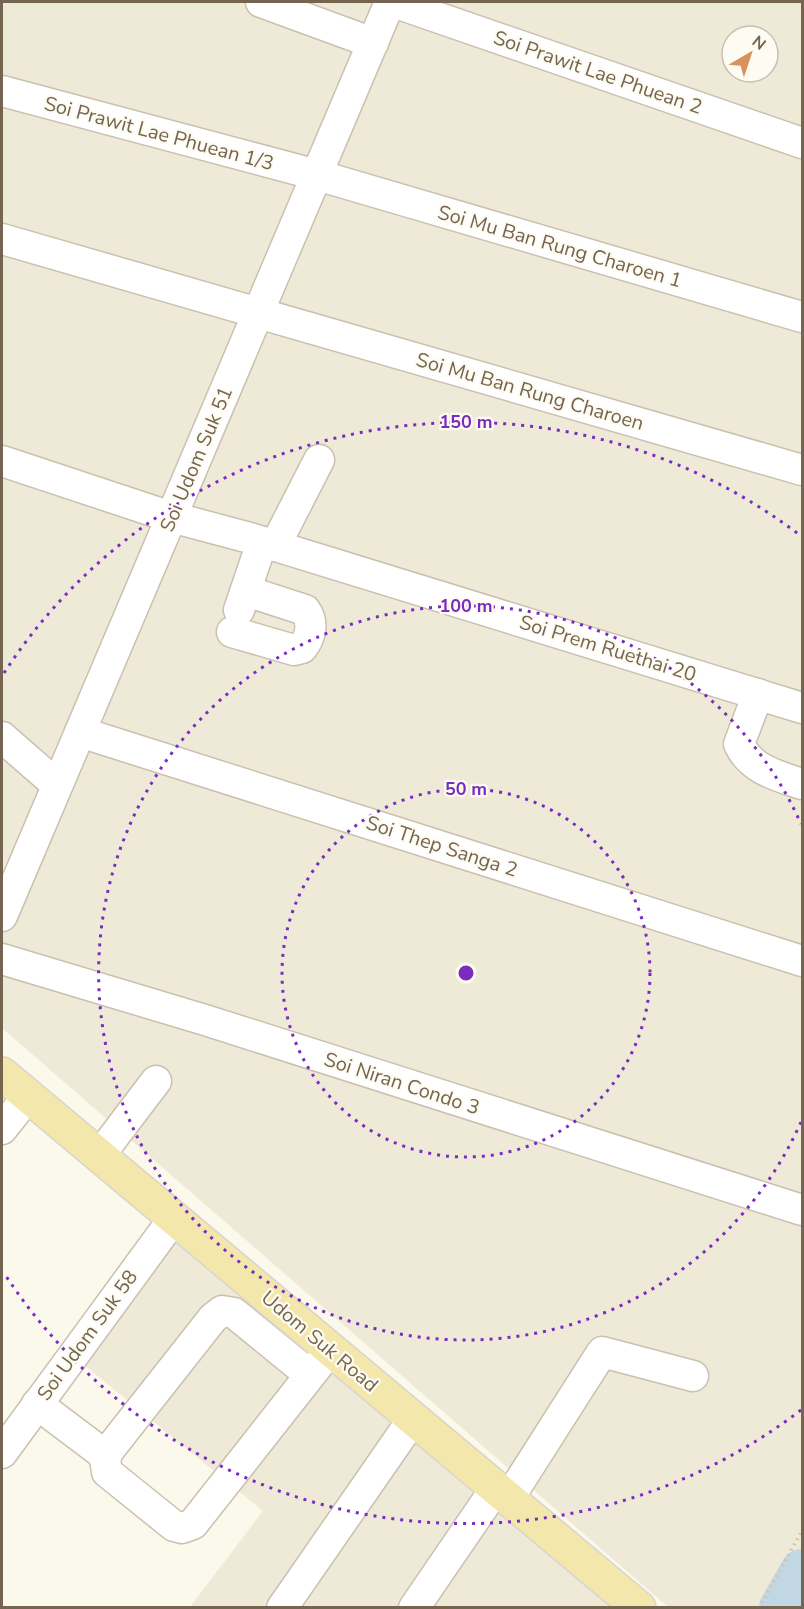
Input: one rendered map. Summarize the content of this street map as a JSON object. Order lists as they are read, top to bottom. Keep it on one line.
{"streets":{"main road":["Udom Suk Road"],"street":["Soi Prawit Lae Phuean 2","Soi Prawit Lae Phuean 1/3","Soi Mu Ban Rung Charoen 1","Soi Mu Ban Rung Charoen","Soi Udom Suk 51","Soi Prem Ruethai 20","Soi Thep Sanga 2","Soi Niran Condo 3","Soi Udom Suk 58"]},"crossings":[["Soi Prawit Lae Phuean 2","Soi Udom Suk 51"],["Soi Prawit Lae Phuean 1/3","Soi Mu Ban Rung Charoen 1"],["Soi Prawit Lae Phuean 1/3","Soi Udom Suk 51"],["Soi Mu Ban Rung Charoen 1","Soi Udom Suk 51"],["Soi Mu Ban Rung Charoen","Soi Udom Suk 51"],["Soi Udom Suk 51","Soi Prem Ruethai 20"],["Soi Udom Suk 51","Soi Thep Sanga 2"],["Soi Udom Suk 58","Udom Suk Road"]],"north":"top right","rings":["150 m","100 m","50 m"]}
